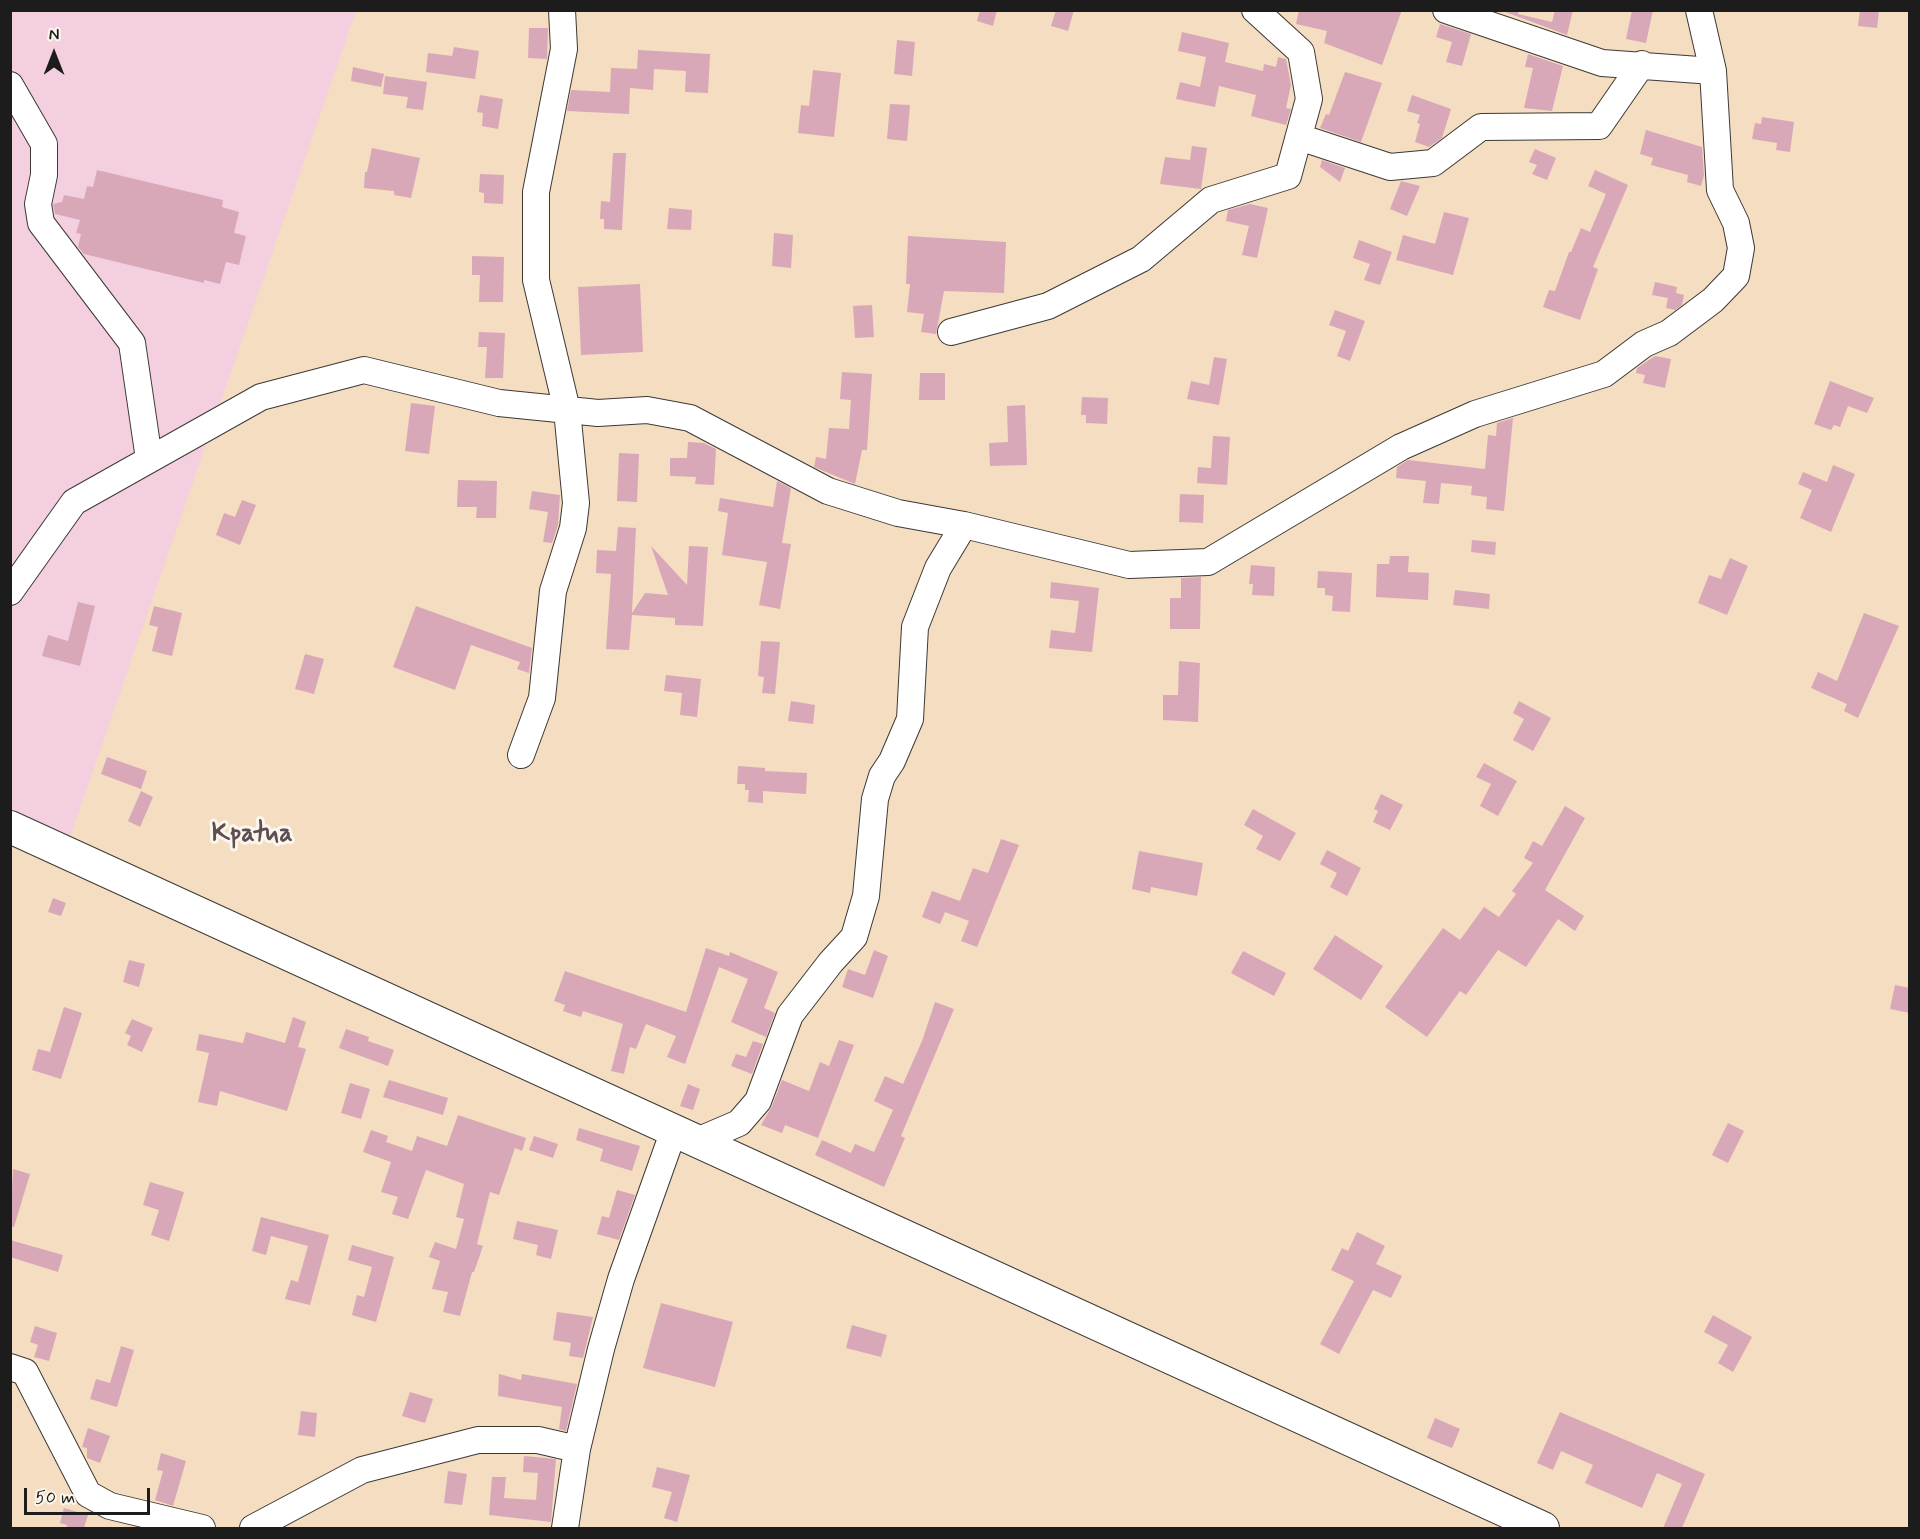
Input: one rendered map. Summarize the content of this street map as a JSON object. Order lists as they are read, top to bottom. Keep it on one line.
{"districts":["Kpatua"],"scale_bar":"50 m","north":"top"}
